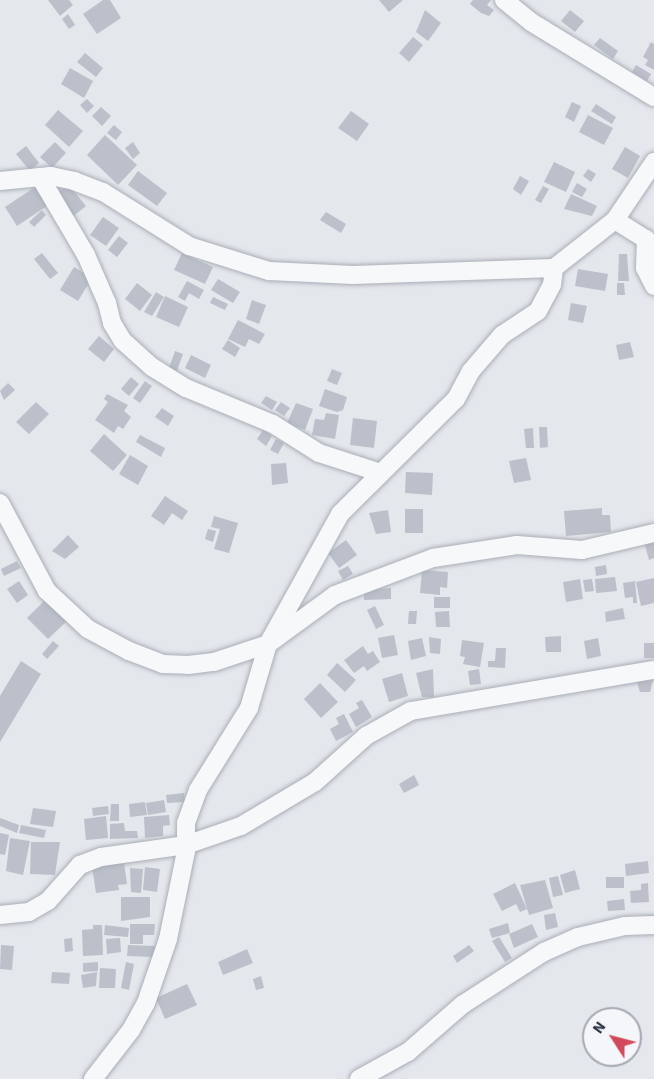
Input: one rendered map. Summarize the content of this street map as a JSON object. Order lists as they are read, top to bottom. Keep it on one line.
{"north":"top left"}
